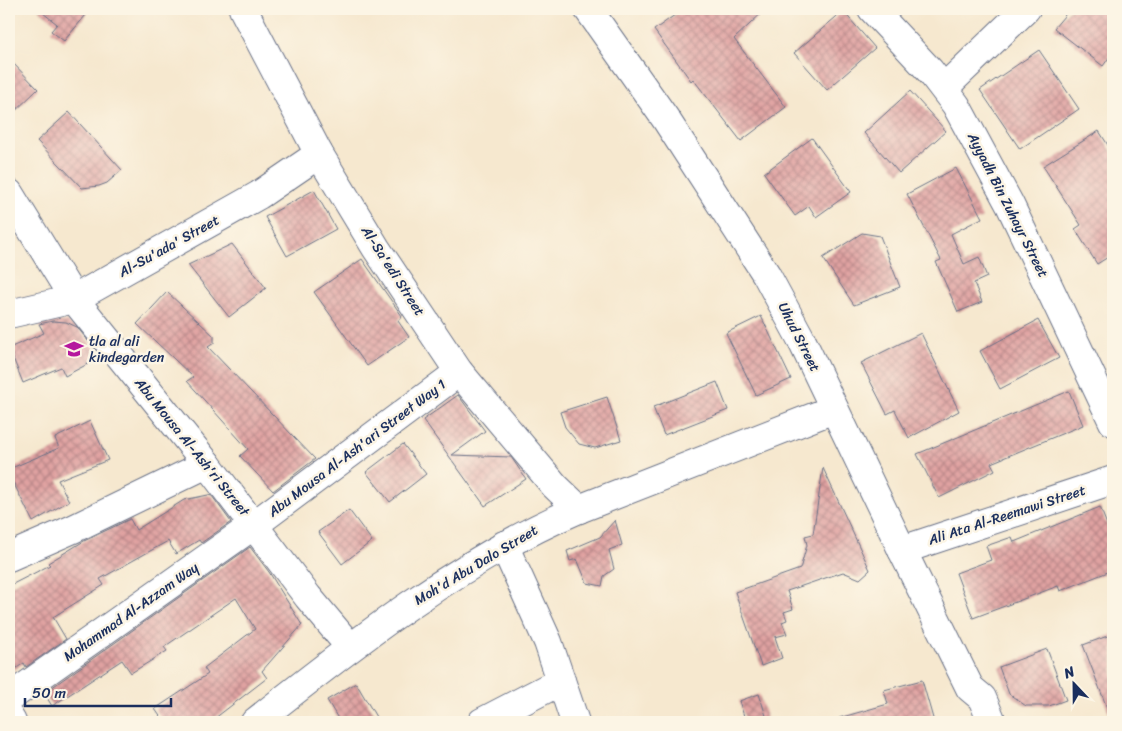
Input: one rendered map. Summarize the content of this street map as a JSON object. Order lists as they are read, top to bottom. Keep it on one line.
{"streets":{"street":["Ayyadh Bin Zuhayr Street","Al-Su'ada' Street","Al-Sa'edi Street","Uhud Street","Abu Mousa Al-Ash'ri Street","Abu Mousa Al-Ash'ari Street Way 1","Ali Ata Al-Reemawi Street","Moh'd Abu Dalo Street","Mohammad Al-Azzam Way"]},"crossings":[["Al-Su'ada' Street","Al-Sa'edi Street"],["Al-Su'ada' Street","Abu Mousa Al-Ash'ri Street"],["Al-Sa'edi Street","Abu Mousa Al-Ash'ari Street Way 1"],["Al-Sa'edi Street","Moh'd Abu Dalo Street"],["Uhud Street","Ali Ata Al-Reemawi Street"],["Uhud Street","Moh'd Abu Dalo Street"],["Abu Mousa Al-Ash'ri Street","Abu Mousa Al-Ash'ari Street Way 1"],["Abu Mousa Al-Ash'ri Street","Moh'd Abu Dalo Street"],["Abu Mousa Al-Ash'ri Street","Mohammad Al-Azzam Way"],["Abu Mousa Al-Ash'ari Street Way 1","Mohammad Al-Azzam Way"]],"places":{"school or university":["tla al ali kindegarden"]},"scale_bar":"50 m","north":"top"}
